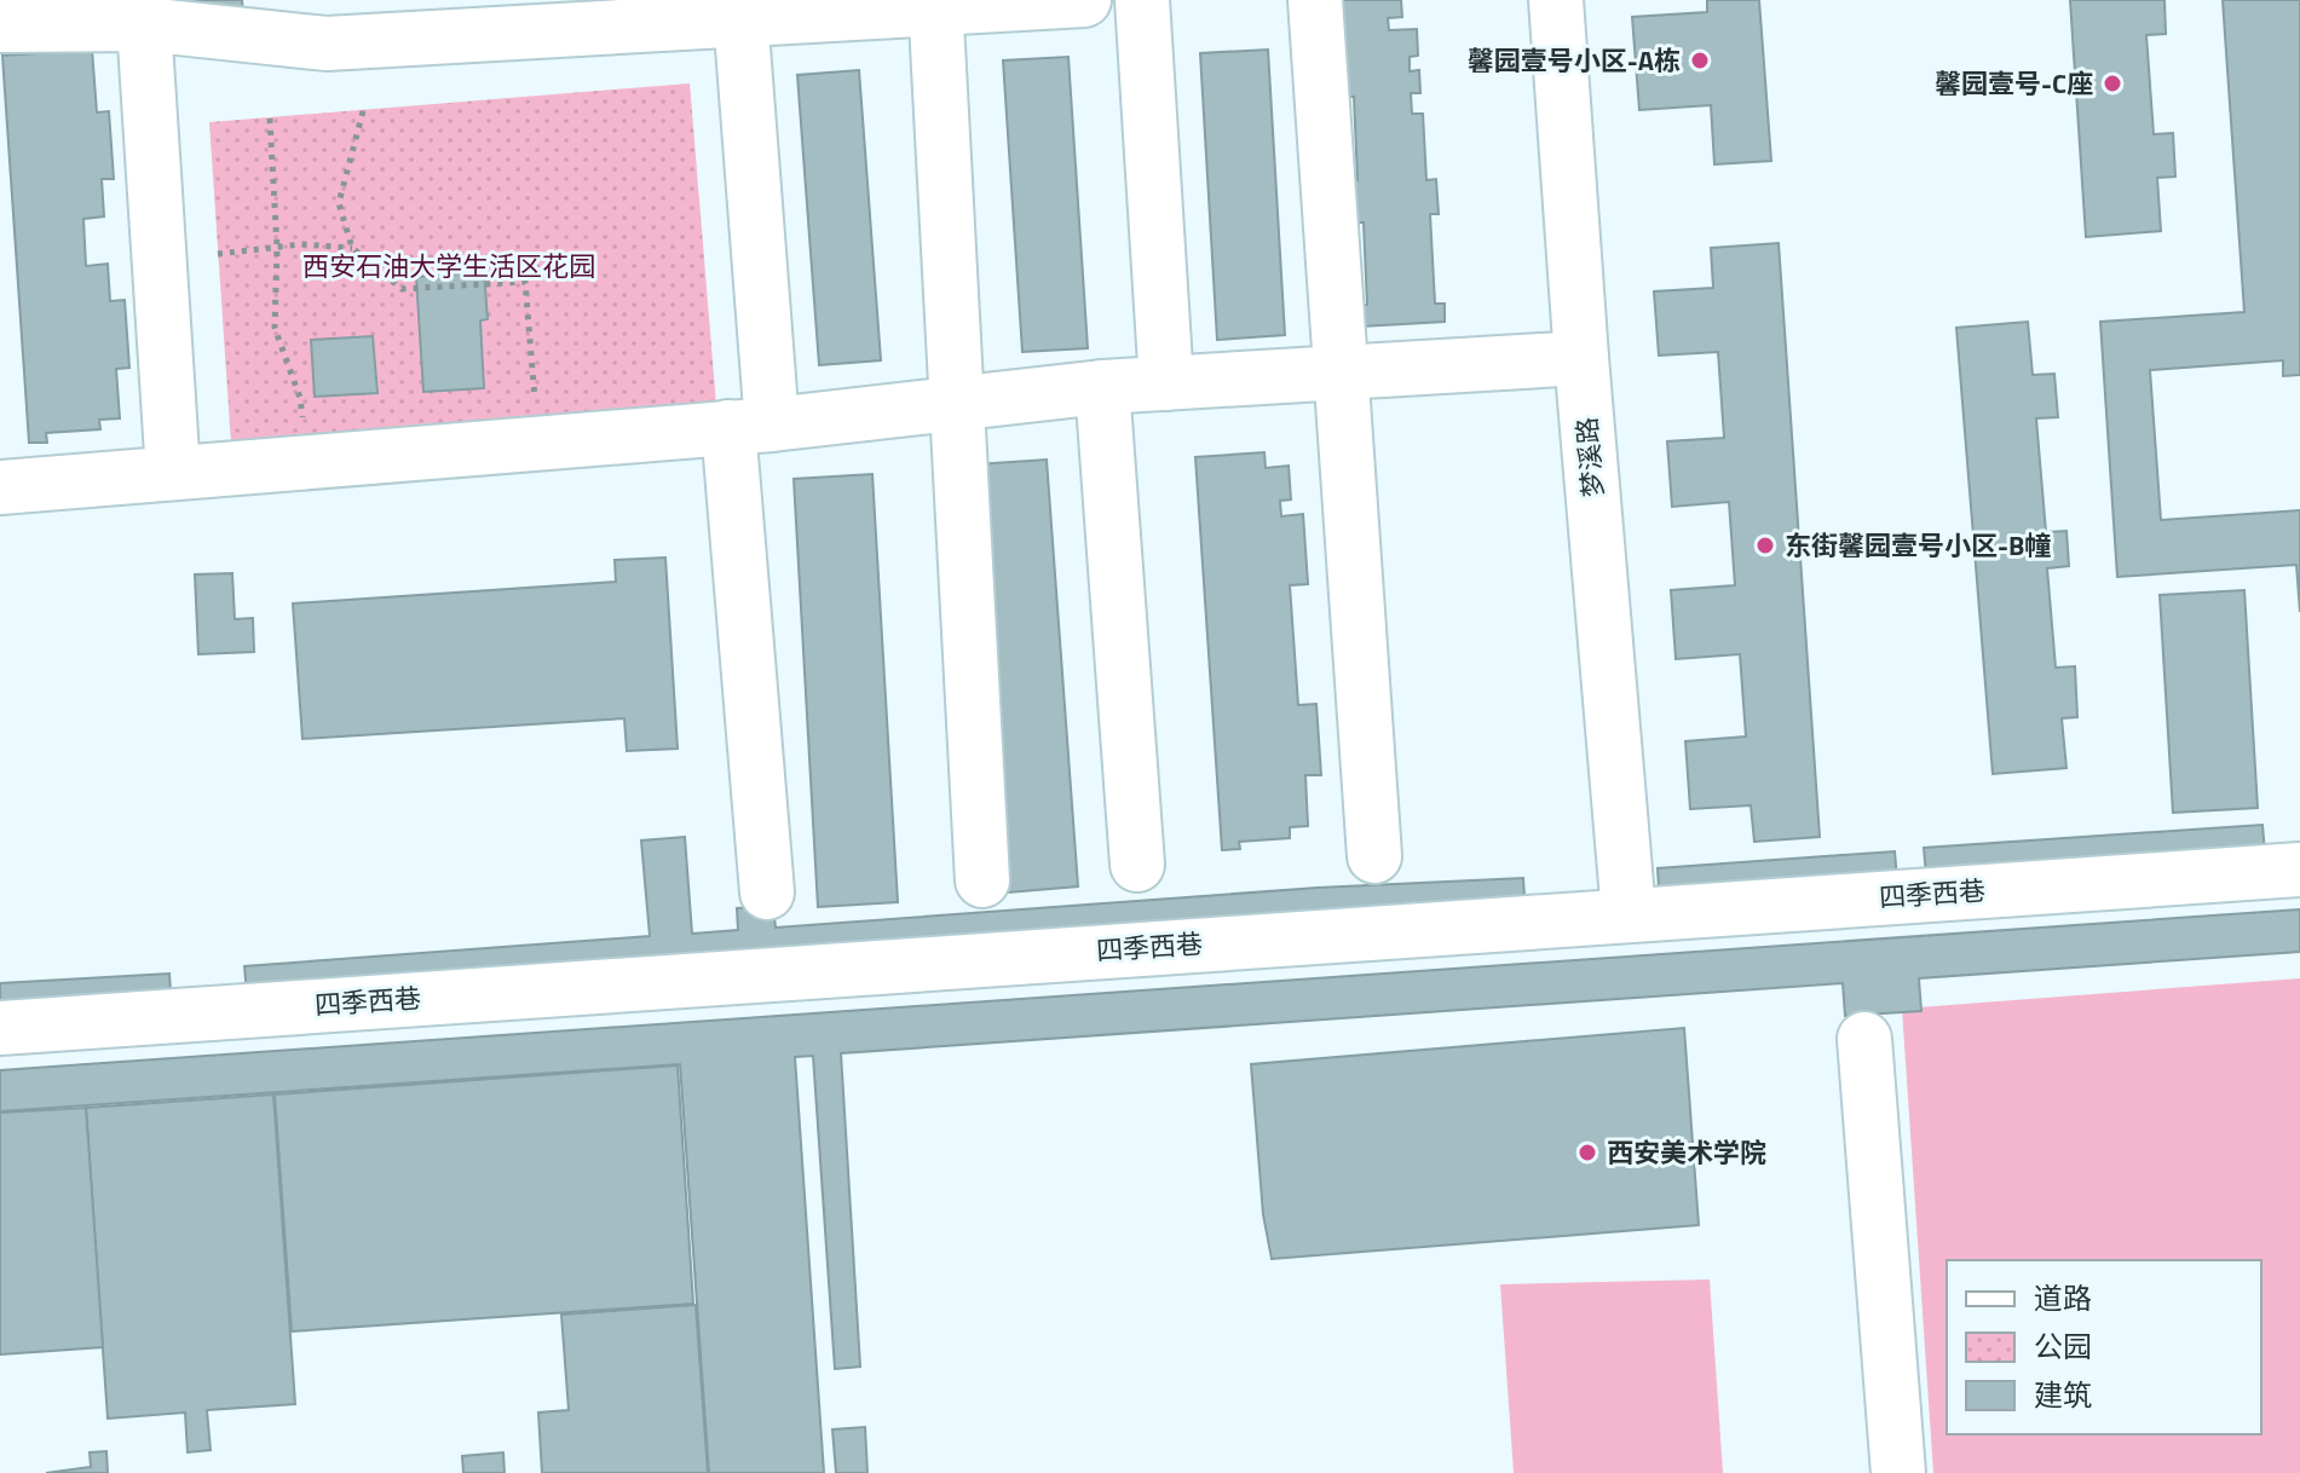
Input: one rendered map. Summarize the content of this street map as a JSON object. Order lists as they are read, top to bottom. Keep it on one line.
{"streets":{"street":["梦溪路","四季西巷"]},"crossings":[["梦溪路","四季西巷"]],"parks":["西安石油大学生活区花园"],"places":["馨园壹号小区-A栋","馨园壹号-C座","东街馨园壹号小区-B幢","西安美术学院"],"legend":["道路","公园","建筑"]}
